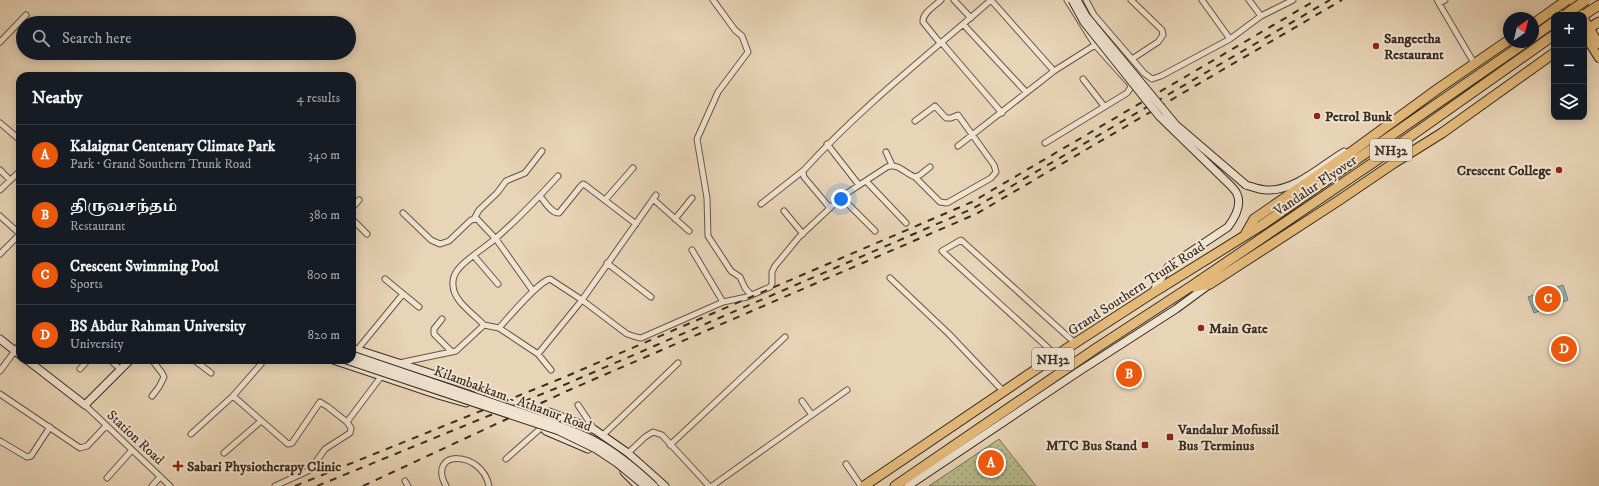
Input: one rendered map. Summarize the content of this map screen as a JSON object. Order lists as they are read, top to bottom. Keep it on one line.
{"streets":{"highway":["NH32","Vandalur Flyover","Grand Southern Trunk Road"],"street":["Kilambakkam - Athanur Road","Station Road"]},"crossings":[["Vandalur Flyover","Grand Southern Trunk Road"]],"places":{"other":["Sangeetha Restaurant","Petrol Bunk","Crescent College","Main Gate"],"transit":["Vandalur Mofussil Bus Terminus","MTC Bus Stand"],"health":["Sabari Physiotherapy Clinic"]},"north":"top right","page":{"map_buttons":["+","−"],"search":"Search here","heading":["Nearby","4 results"],"list":[{"mark":"A","name":"Kalaignar Centenary Climate Park","note":"Park · Grand Southern Trunk Road","value":"340 m"},{"mark":"B","name":"திருவசந்தம்","note":"Restaurant","value":"380 m"},{"mark":"C","name":"Crescent Swimming Pool","note":"Sports","value":"800 m"},{"mark":"D","name":"BS Abdur Rahman University","note":"University","value":"820 m"}],"pins":["C","D","B","A"]}}
